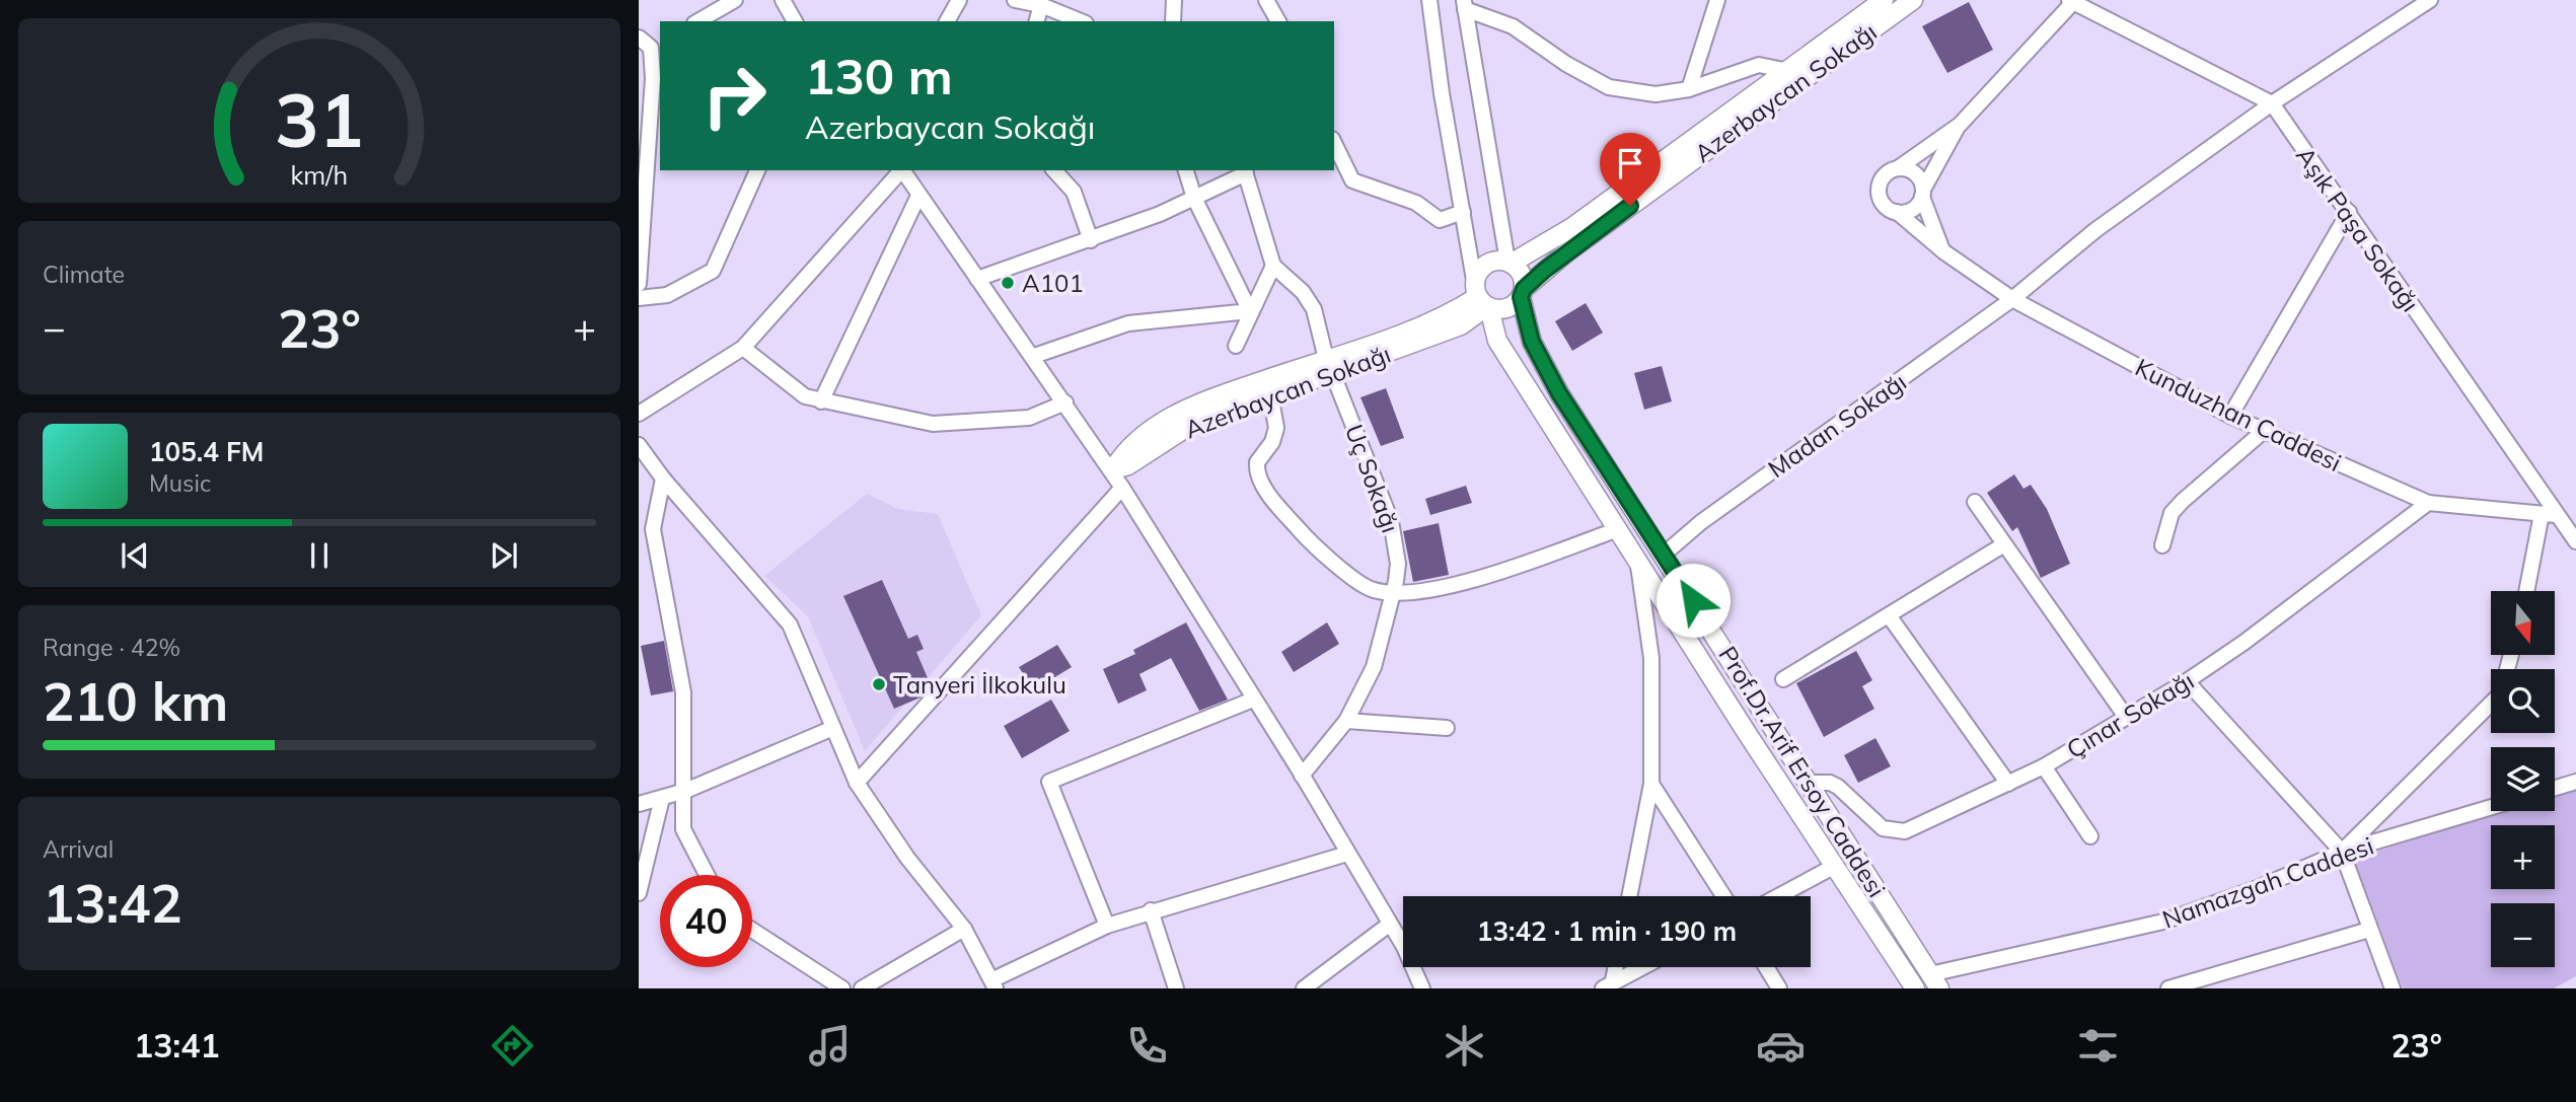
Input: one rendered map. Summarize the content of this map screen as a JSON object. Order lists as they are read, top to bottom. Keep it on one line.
{"streets":{"street":["Azerbaycan Sokağı","Aşık Paşa Sokağı","Kunduzhan Caddesi","Madan Sokağı","Uç Sokağı","Çınar Sokağı","Prof.Dr.Arif Ersoy Caddesi","Namazgah Caddesi"]},"crossings":[["Azerbaycan Sokağı","Uç Sokağı"],["Azerbaycan Sokağı","Prof.Dr.Arif Ersoy Caddesi"],["Aşık Paşa Sokağı","Kunduzhan Caddesi"],["Aşık Paşa Sokağı","Madan Sokağı"],["Kunduzhan Caddesi","Madan Sokağı"],["Kunduzhan Caddesi","Çınar Sokağı"],["Madan Sokağı","Prof.Dr.Arif Ersoy Caddesi"],["Çınar Sokağı","Prof.Dr.Arif Ersoy Caddesi"],["Prof.Dr.Arif Ersoy Caddesi","Namazgah Caddesi"]],"places":["A101","Tanyeri İlkokulu"],"north":"bottom","page":{"turn":["130 m","Azerbaycan Sokağı"],"tile":["Climate",["Range · 42%","210 km"],["Arrival","13:42"]],"heat":["−","23°","+"],"song":["105.4 FM","Music"],"map_buttons":["+","−"],"limit":"40","trip":"13:42 · 1 min · 190 m","tabs":["13:41","23°"],"gauge":["31","km/h"]}}
